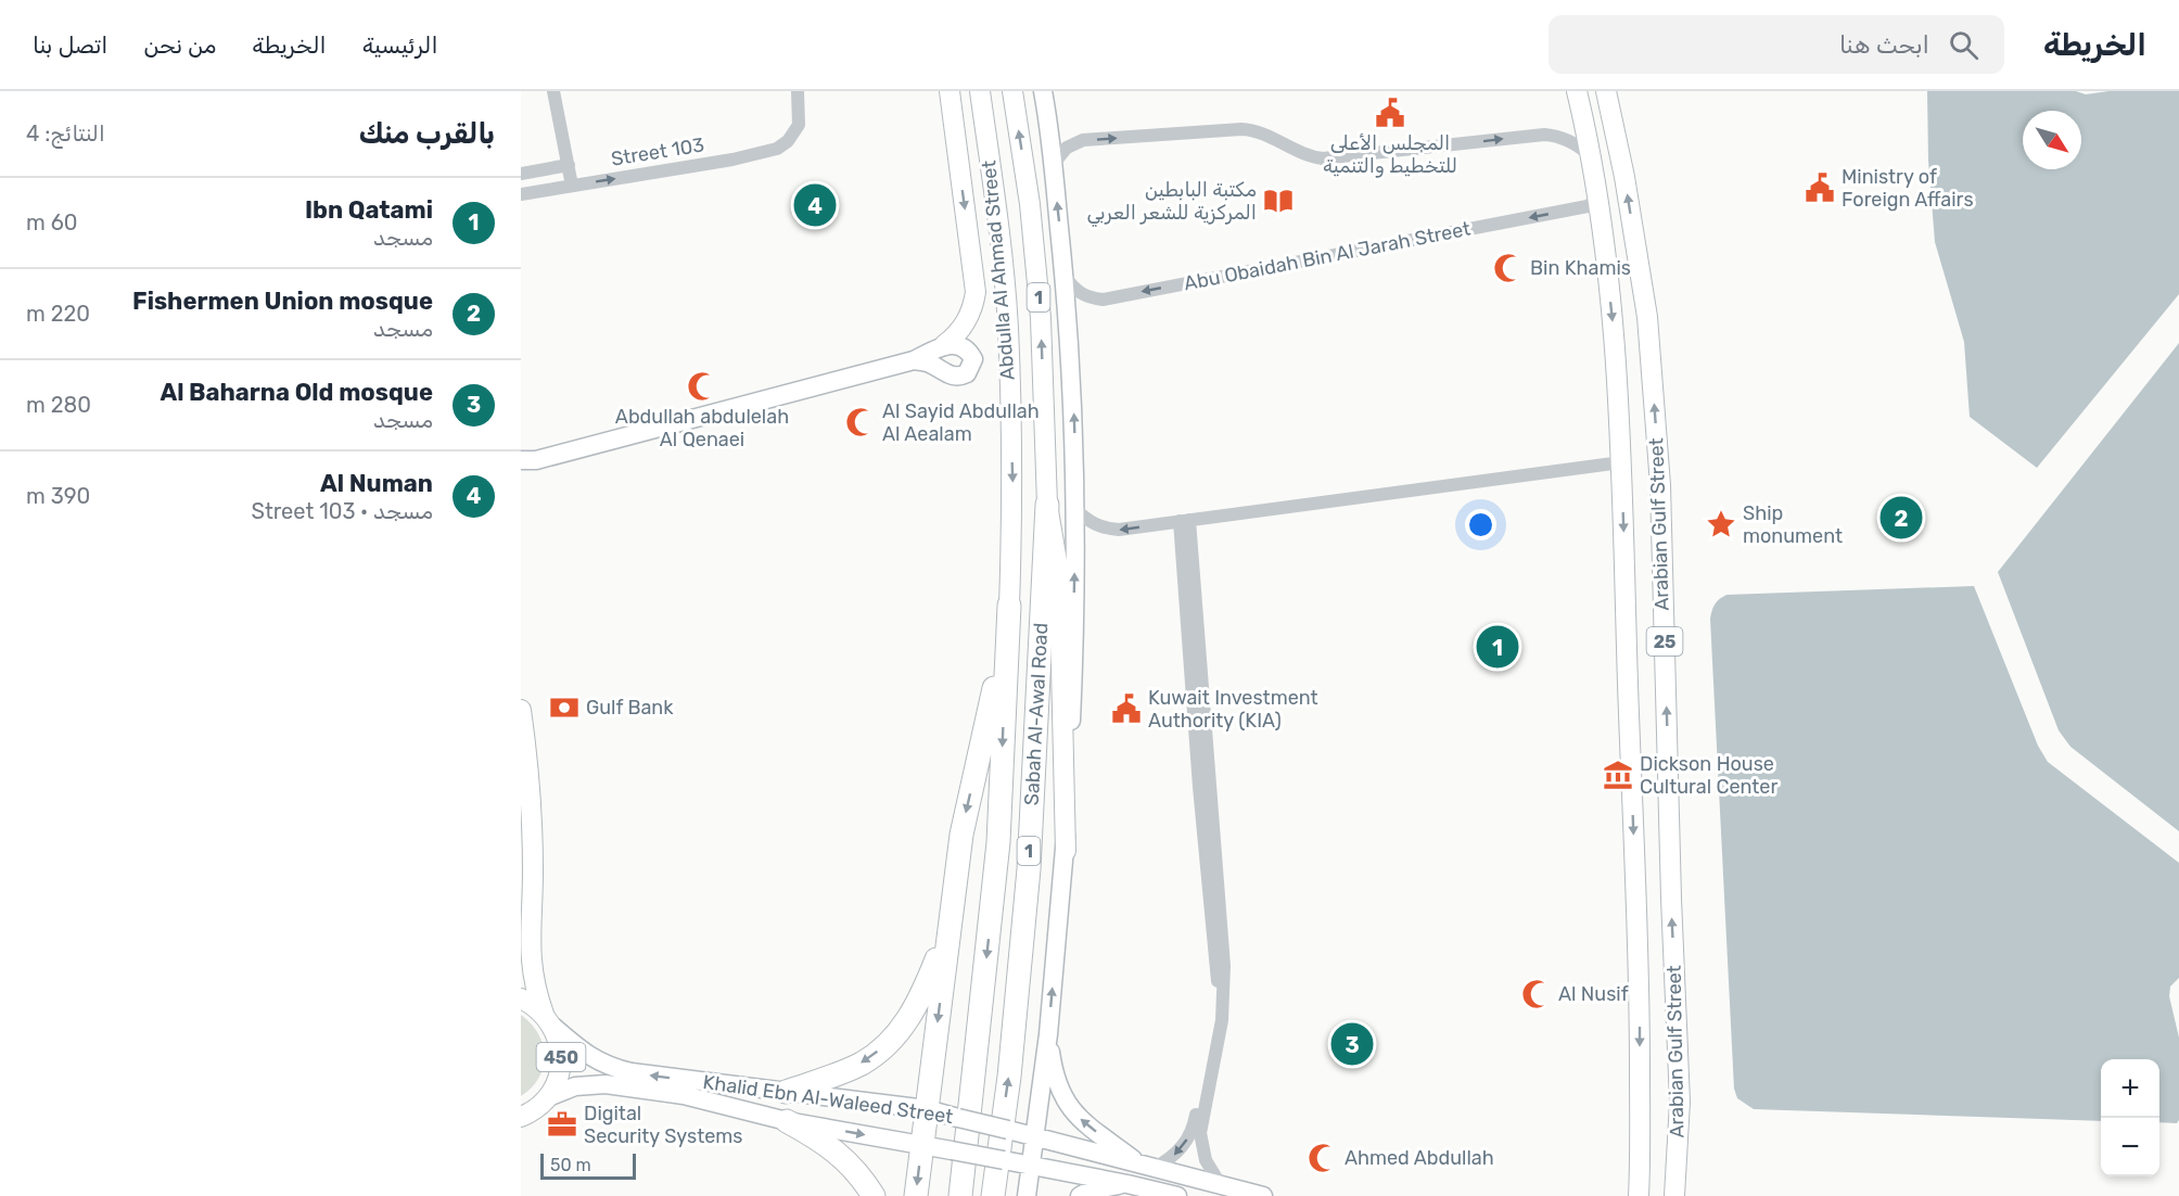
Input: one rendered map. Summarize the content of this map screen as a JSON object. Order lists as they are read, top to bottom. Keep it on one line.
{"streets":{"highway":["1","Sabah Al-Awal Road"],"main road":["Abdulla Al Ahmad Street","Arabian Gulf Street","25","450","Khalid Ebn Al-Waleed Street"],"street":["Street 103","Abu Obaidah Bin Al Jarah Street"]},"crossings":[["Abu Obaidah Bin Al Jarah Street","Arabian Gulf Street"],["Abdulla Al Ahmad Street","Sabah Al-Awal Road"],["Sabah Al-Awal Road","Khalid Ebn Al-Waleed Street"],["450","Khalid Ebn Al-Waleed Street"]],"one_way":["Street 103"],"places":{"public building":["المجلس الأعلى للتخطيط والتنمية","Ministry of Foreign Affairs","Kuwait Investment Authority (KIA)"],"library":["مكتبة البابطين المركزية للشعر العربي"],"mosque":["Bin Khamis","Abdullah abdulelah Al Qenaei","Al Sayid Abdullah Al Aealam","Al Nusif","Ahmed Abdullah"],"place":["Ship monument"],"bank":["Gulf Bank"],"museum":["Dickson House Cultural Center"],"office":["Digital Security Systems"]},"scale_bar":"50 m","north":"bottom right","page":{"header":"الخريطة","search":"ابحث هنا","nav":["الرئيسية","الخريطة","من نحن","اتصل بنا"],"heading":["بالقرب منك","النتائج: 4"],"list":[{"mark":"1","name":"Ibn Qatami","note":"مسجد","value":"60 m"},{"mark":"2","name":"Fishermen Union mosque","note":"مسجد","value":"220 m"},{"mark":"3","name":"Al Baharna Old mosque","note":"مسجد","value":"280 m"},{"mark":"4","name":"Al Numan","note":"مسجد · Street 103","value":"390 m"}],"pins":["4","2","1","3"],"map_buttons":["+","−"],"scale":"50 m"}}
